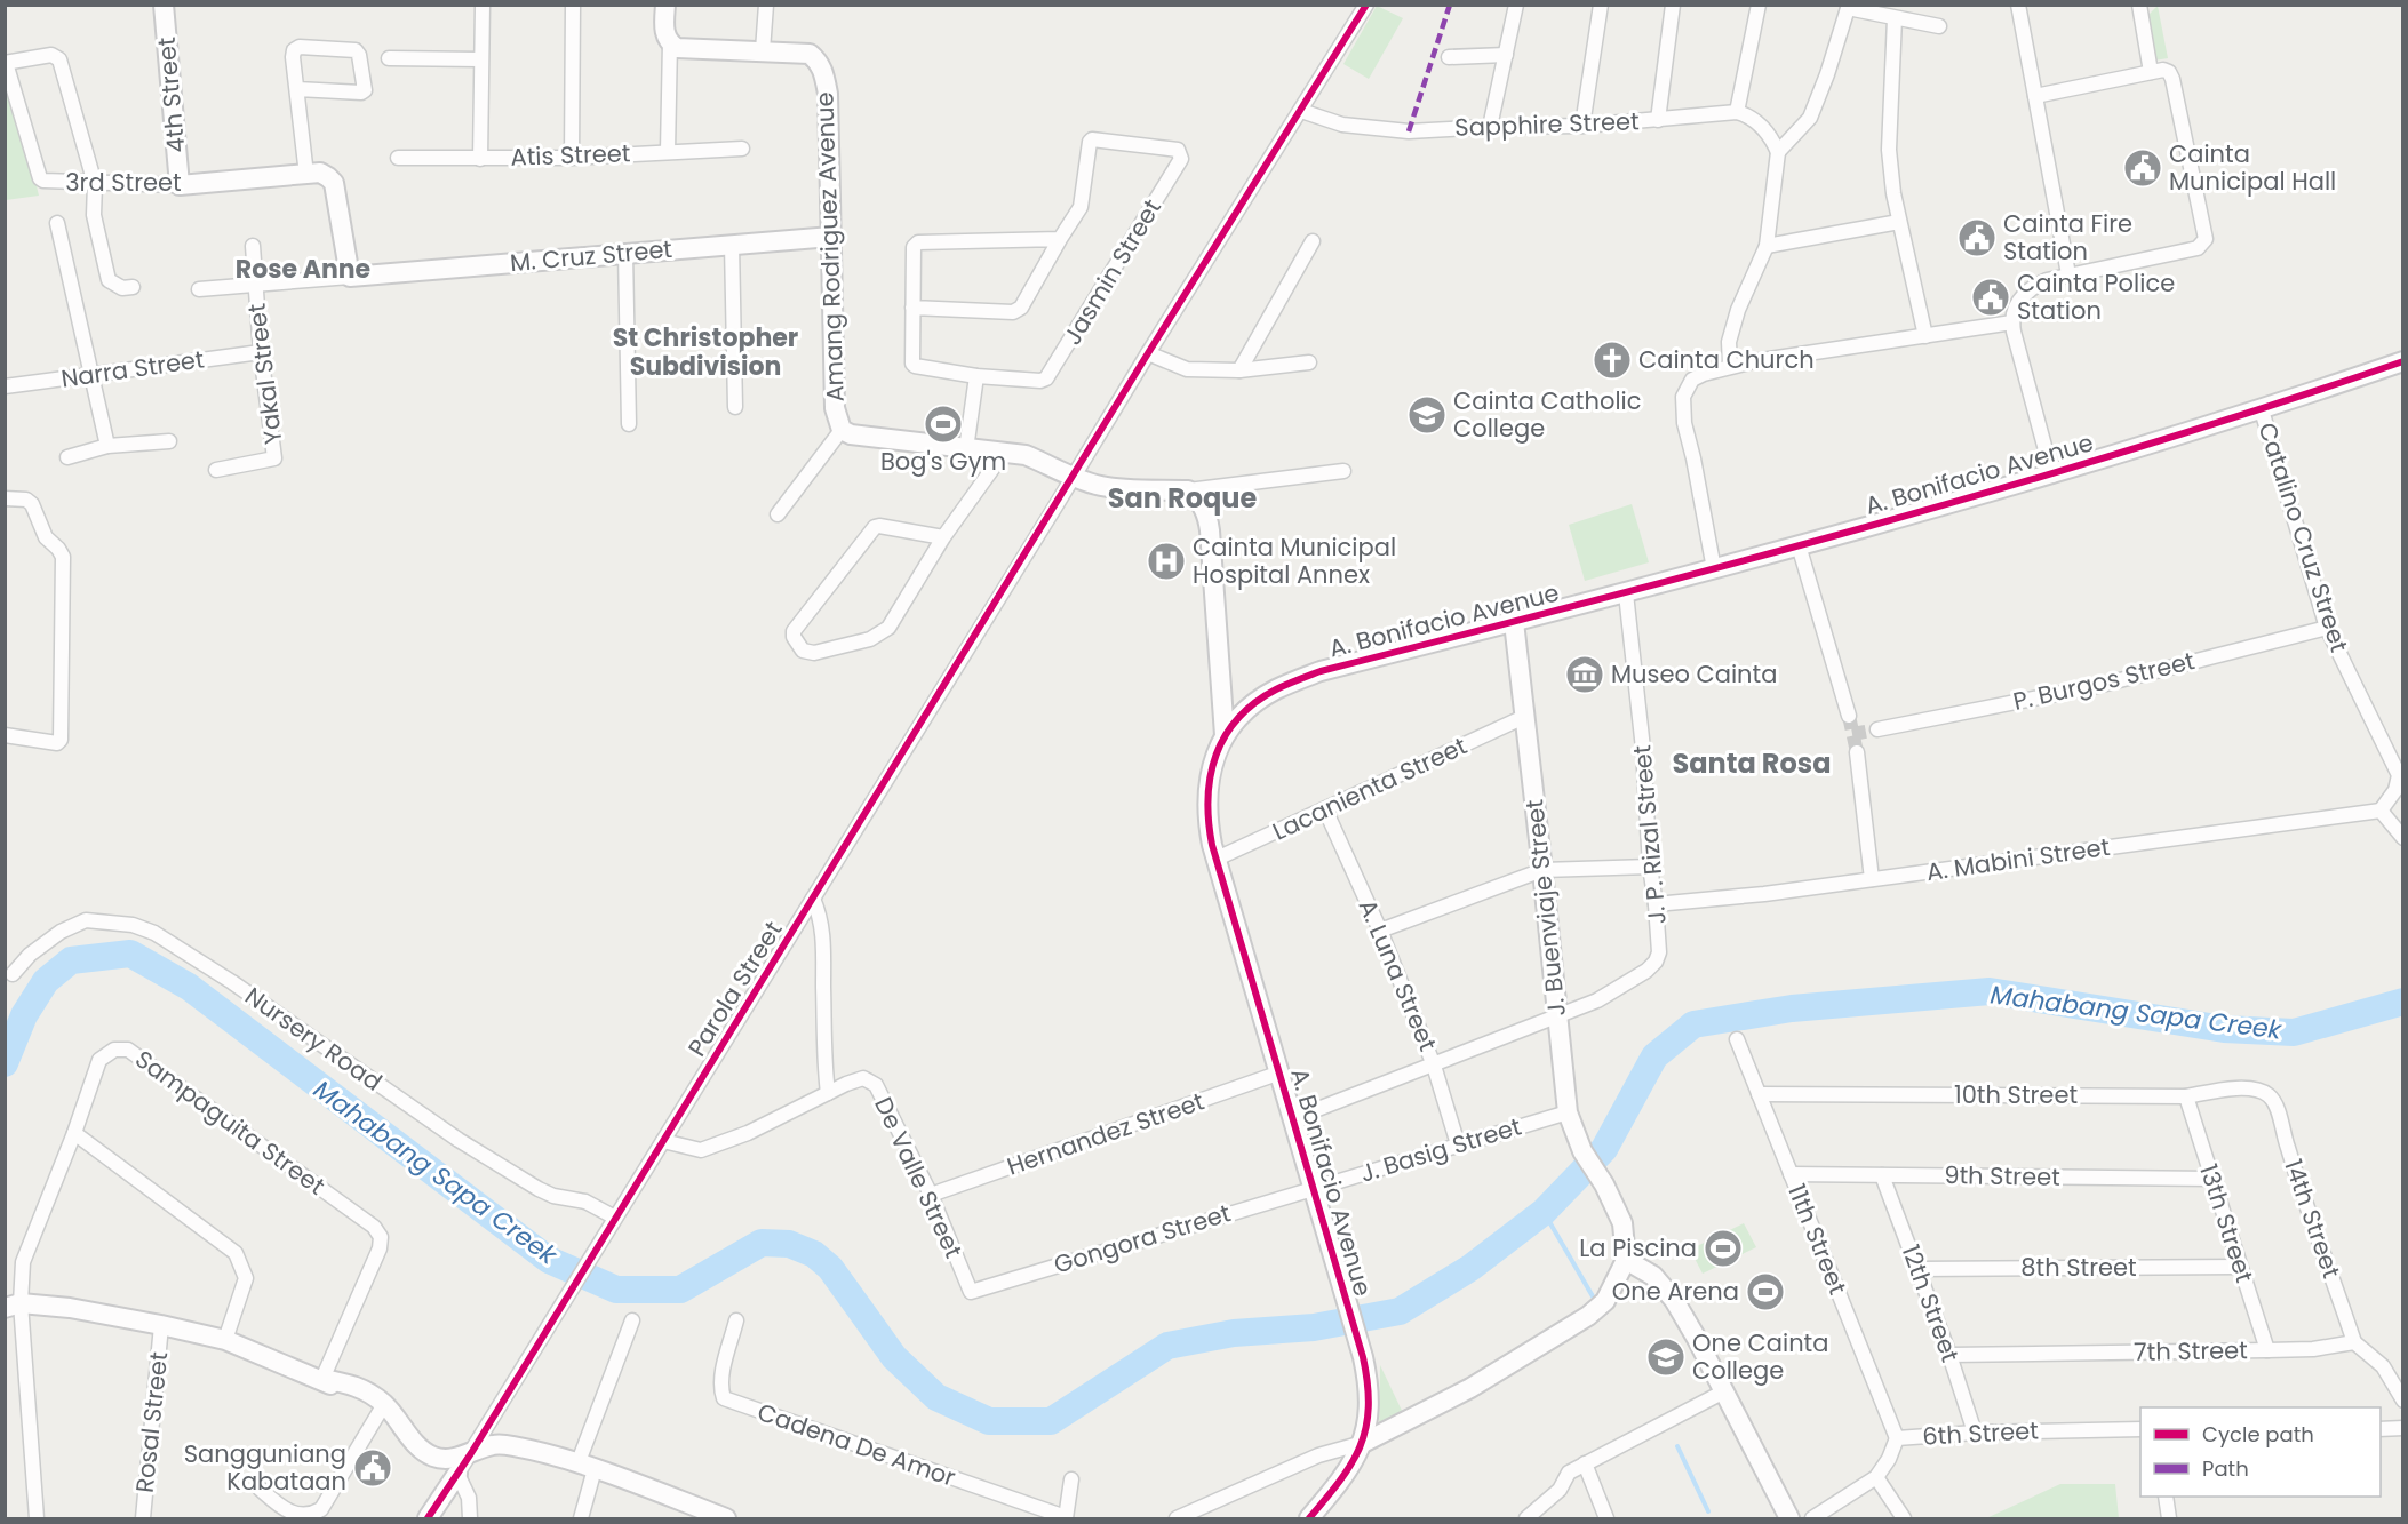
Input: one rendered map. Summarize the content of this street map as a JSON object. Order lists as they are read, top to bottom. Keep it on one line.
{"streets":{"street":["4th Street","Sapphire Street","Atis Street","3rd Street","Amang Rodriguez Avenue","M. Cruz Street","Jasmin Street","Narra Street","Yakal Street","A. Bonifacio Avenue","Catalino Cruz Street","P. Burgos Street","Lacanienta Street","J. P. Rizal Street","A. Mabini Street","J. Buenviaje Street","A. Luna Street","Parola Street","Nursery Road","10th Street","Sampaguita Street","Hernandez Street","J. Basig Street","9th Street","De Valle Street","14th Street","13th Street","Gongora Street","11th Street","8th Street","12th Street","7th Street","Rosal Street","6th Street","Cadena De Amor"]},"crossings":[["4th Street","3rd Street"],["Sapphire Street","Parola Street"],["3rd Street","M. Cruz Street"],["Amang Rodriguez Avenue","M. Cruz Street"],["Amang Rodriguez Avenue","Parola Street"],["Narra Street","Yakal Street"],["A. Bonifacio Avenue","Catalino Cruz Street"],["A. Bonifacio Avenue","Lacanienta Street"],["A. Bonifacio Avenue","J. P. Rizal Street"],["A. Bonifacio Avenue","J. Buenviaje Street"],["A. Bonifacio Avenue","Hernandez Street"],["A. Bonifacio Avenue","J. Basig Street"],["A. Bonifacio Avenue","Gongora Street"],["Catalino Cruz Street","P. Burgos Street"],["Catalino Cruz Street","A. Mabini Street"],["Lacanienta Street","J. Buenviaje Street"],["Lacanienta Street","A. Luna Street"],["J. P. Rizal Street","A. Mabini Street"],["J. P. Rizal Street","J. Buenviaje Street"],["J. Buenviaje Street","J. Basig Street"],["A. Luna Street","J. Basig Street"],["Parola Street","Nursery Road"],["Parola Street","De Valle Street"],["10th Street","14th Street"],["10th Street","13th Street"],["10th Street","11th Street"],["Hernandez Street","De Valle Street"],["J. Basig Street","Gongora Street"],["9th Street","13th Street"],["9th Street","11th Street"],["9th Street","12th Street"],["De Valle Street","Gongora Street"],["14th Street","7th Street"],["13th Street","8th Street"],["13th Street","7th Street"],["11th Street","6th Street"],["8th Street","12th Street"],["12th Street","7th Street"],["12th Street","6th Street"]],"districts":["Rose Anne","St Christopher Subdivision","San Roque","Santa Rosa"],"water":["Mahabang Sapa Creek"],"places":{"public building":["Cainta Municipal Hall","Cainta Fire Station","Cainta Police Station","Sangguniang Kabataan"],"church":["Cainta Church"],"school or university":["Cainta Catholic College","One Cainta College"],"sports":["Bog's Gym","La Piscina","One Arena"],"hospital":["Cainta Municipal Hospital Annex"],"museum":["Museo Cainta"]},"legend":["Cycle path","Path"]}
